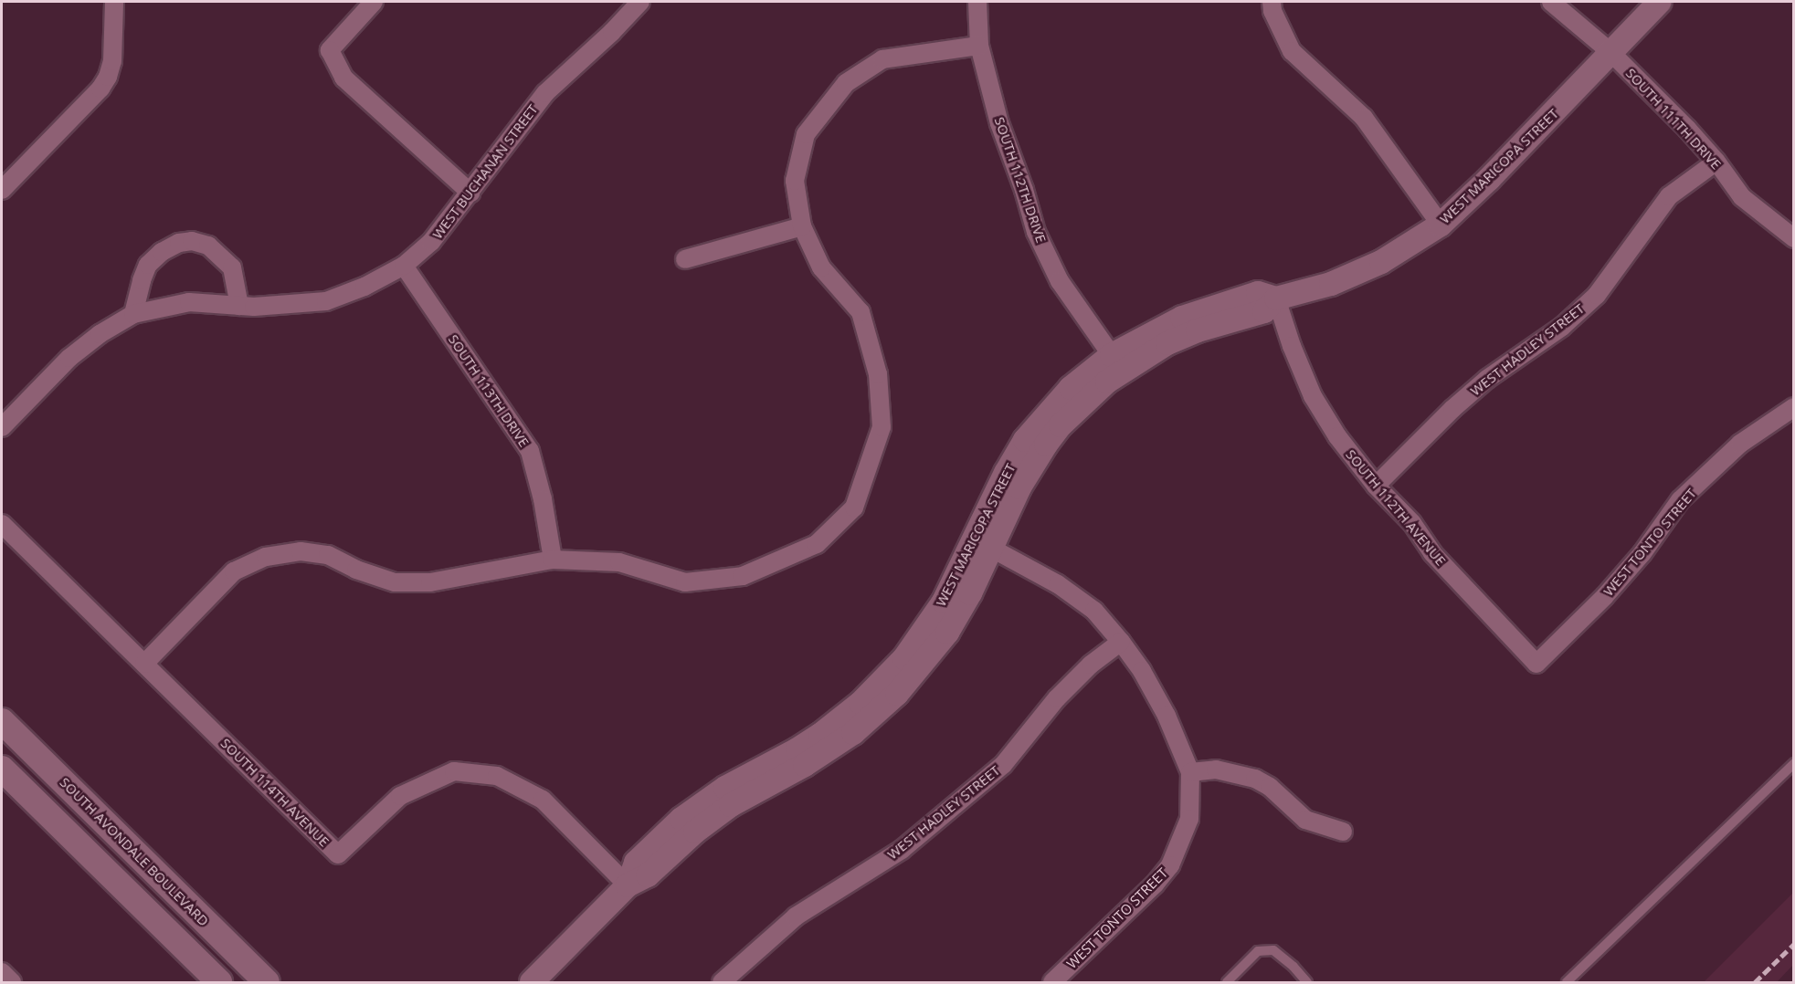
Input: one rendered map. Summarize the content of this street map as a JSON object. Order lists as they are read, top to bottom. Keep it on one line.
{"streets":{"main road":["SOUTH AVONDALE BOULEVARD"],"street":["SOUTH 111TH DRIVE","WEST MARICOPA STREET","WEST BUCHANAN STREET","SOUTH 112TH DRIVE","WEST HADLEY STREET","SOUTH 113TH DRIVE","SOUTH 112TH AVENUE","WEST TONTO STREET","SOUTH 114TH AVENUE"]},"crossings":[["SOUTH 111TH DRIVE","WEST MARICOPA STREET"],["SOUTH 111TH DRIVE","WEST HADLEY STREET"],["WEST MARICOPA STREET","SOUTH 112TH DRIVE"],["WEST MARICOPA STREET","SOUTH 112TH AVENUE"],["WEST MARICOPA STREET","SOUTH 114TH AVENUE"],["WEST BUCHANAN STREET","SOUTH 113TH DRIVE"],["WEST HADLEY STREET","SOUTH 112TH AVENUE"],["SOUTH 112TH AVENUE","WEST TONTO STREET"]]}
